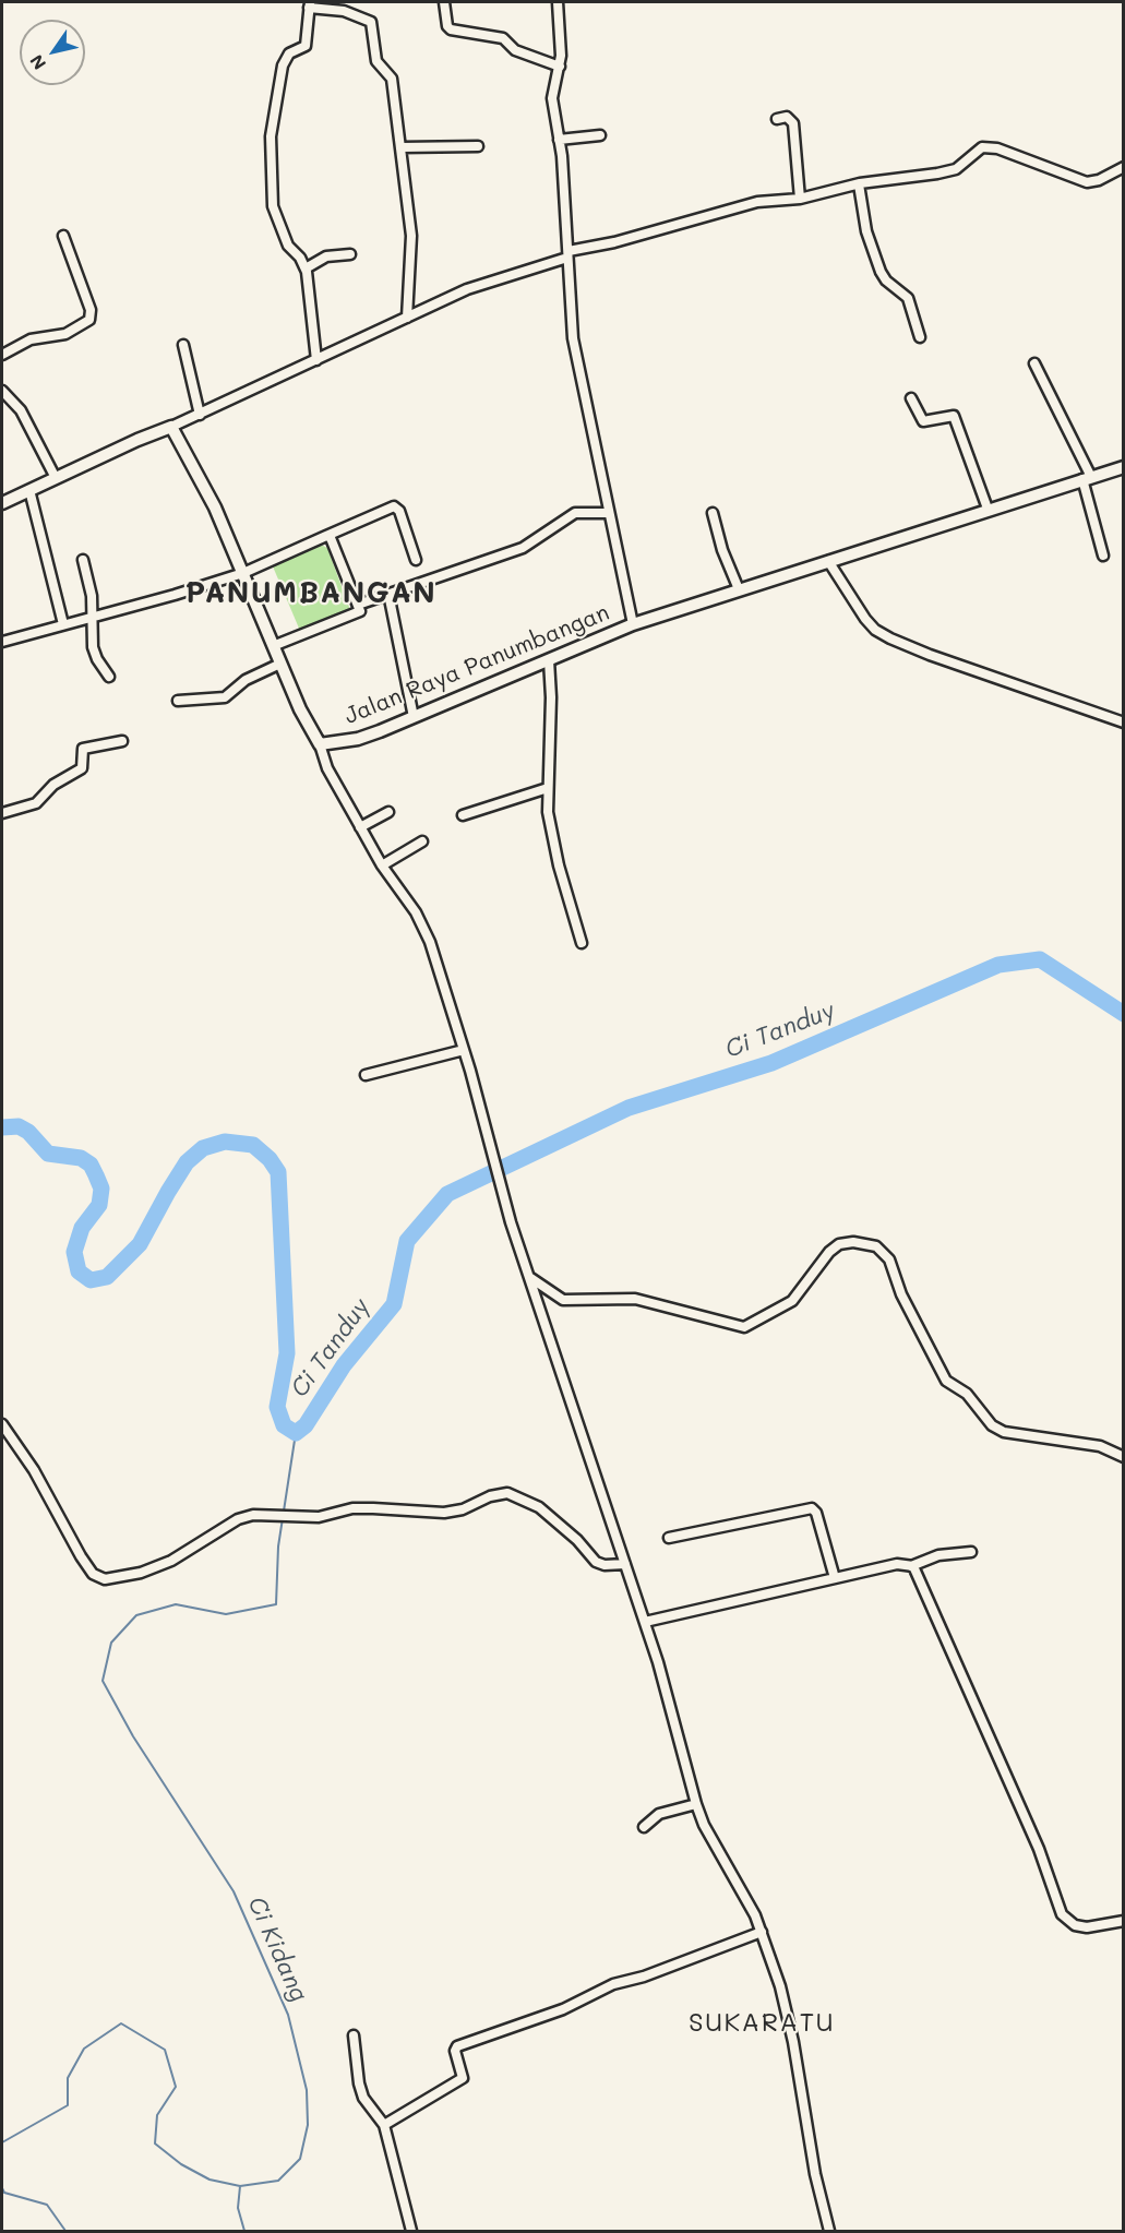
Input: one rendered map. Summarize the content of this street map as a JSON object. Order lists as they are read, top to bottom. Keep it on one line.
{"streets":{"main road":["Jalan Raya Panumbangan"]},"districts":["PANUMBANGAN","SUKARATU"],"water":["Ci Tanduy","Ci Kidang"],"north":"bottom left"}
